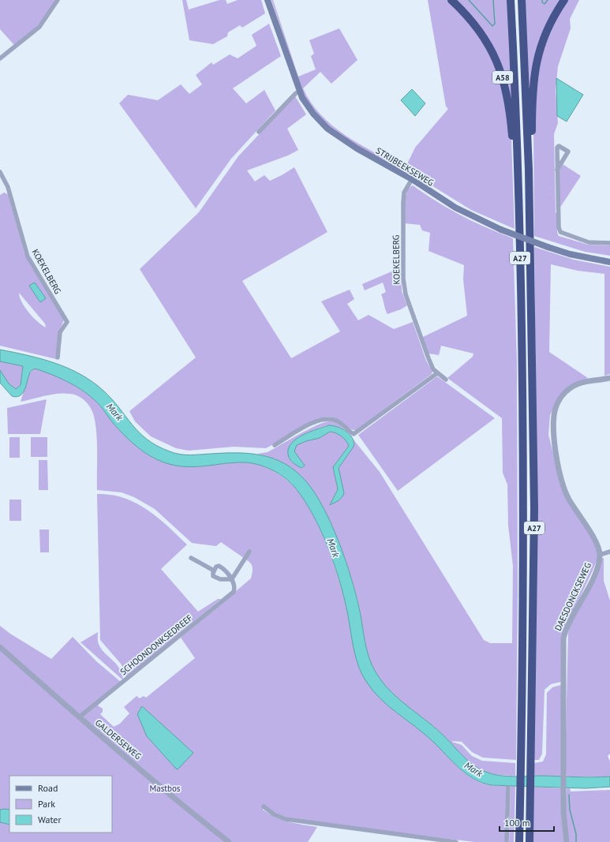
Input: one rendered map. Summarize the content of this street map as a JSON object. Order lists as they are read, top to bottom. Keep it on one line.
{"streets":{"highway":["A58","A27"],"main road":["STRIJBEEKSEWEG"],"street":["KOEKELBERG","DAESDONCKSEWEG","SCHOONDONKSEDREEF","GALDERSEWEG"]},"crossings":[["A58","A27"],["STRIJBEEKSEWEG","KOEKELBERG"],["SCHOONDONKSEDREEF","GALDERSEWEG"]],"water":["Mark"],"parks":["Mastbos"],"legend":["Road","Park","Water"],"scale_bar":"100 m"}
